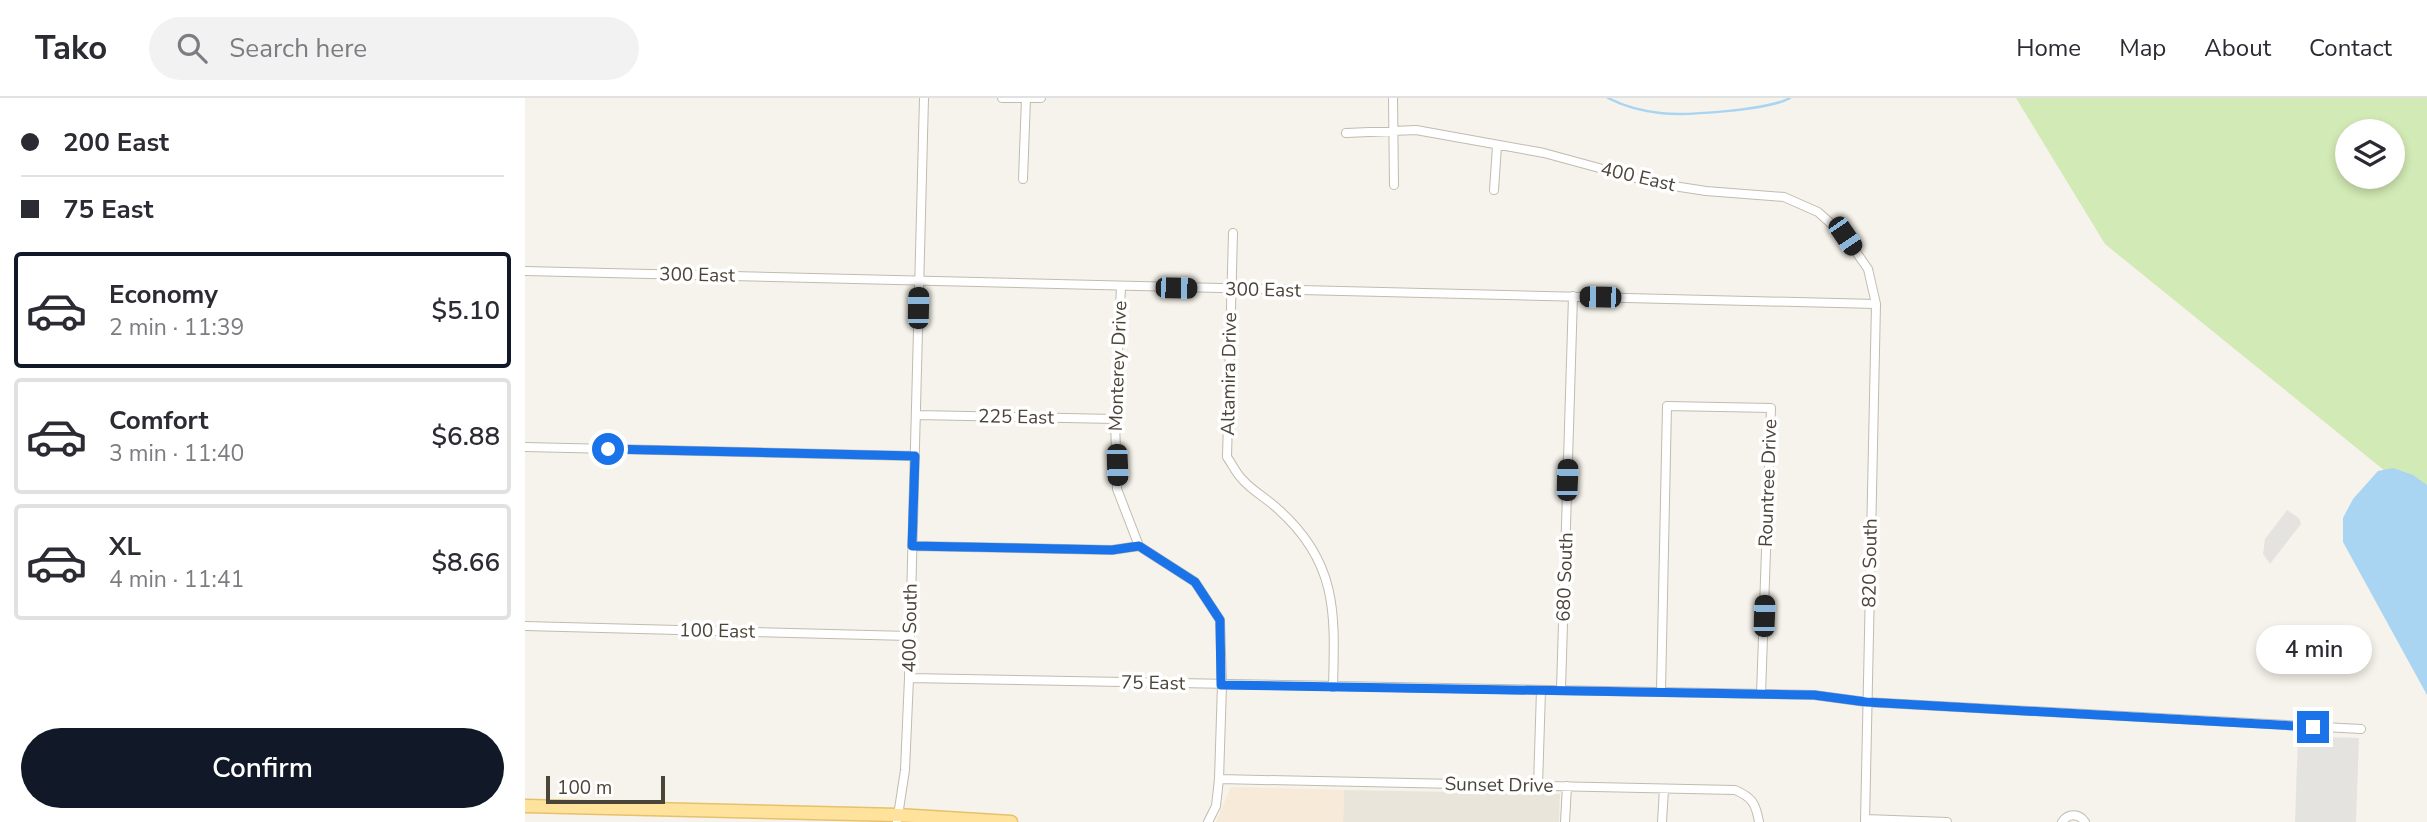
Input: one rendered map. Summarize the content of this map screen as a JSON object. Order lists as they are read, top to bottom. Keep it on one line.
{"streets":{"street":["400 East","300 East","Monterey Drive","Altamira Drive","225 East","Rountree Drive","820 South","680 South","400 South","100 East","75 East","Sunset Drive"]},"crossings":[["400 East","300 East"],["400 East","820 South"],["300 East","Monterey Drive"],["300 East","Altamira Drive"],["300 East","820 South"],["300 East","680 South"],["300 East","400 South"],["Monterey Drive","225 East"],["Altamira Drive","75 East"],["225 East","400 South"],["Rountree Drive","75 East"],["820 South","75 East"],["680 South","75 East"],["400 South","100 East"],["400 South","75 East"]],"scale_bar":"100 m","page":{"header":"Tako","search":"Search here","nav":["Home","Map","About","Contact"],"banner":["200 East","75 East"],"list":[{"name":"Economy","note":"2 min · 11:39","value":"$5.10"},{"name":"Comfort","note":"3 min · 11:40","value":"$6.88"},{"name":"XL","note":"4 min · 11:41","value":"$8.66"}],"bubble":"4 min","buttons":"Confirm","scale":"100 m"}}
